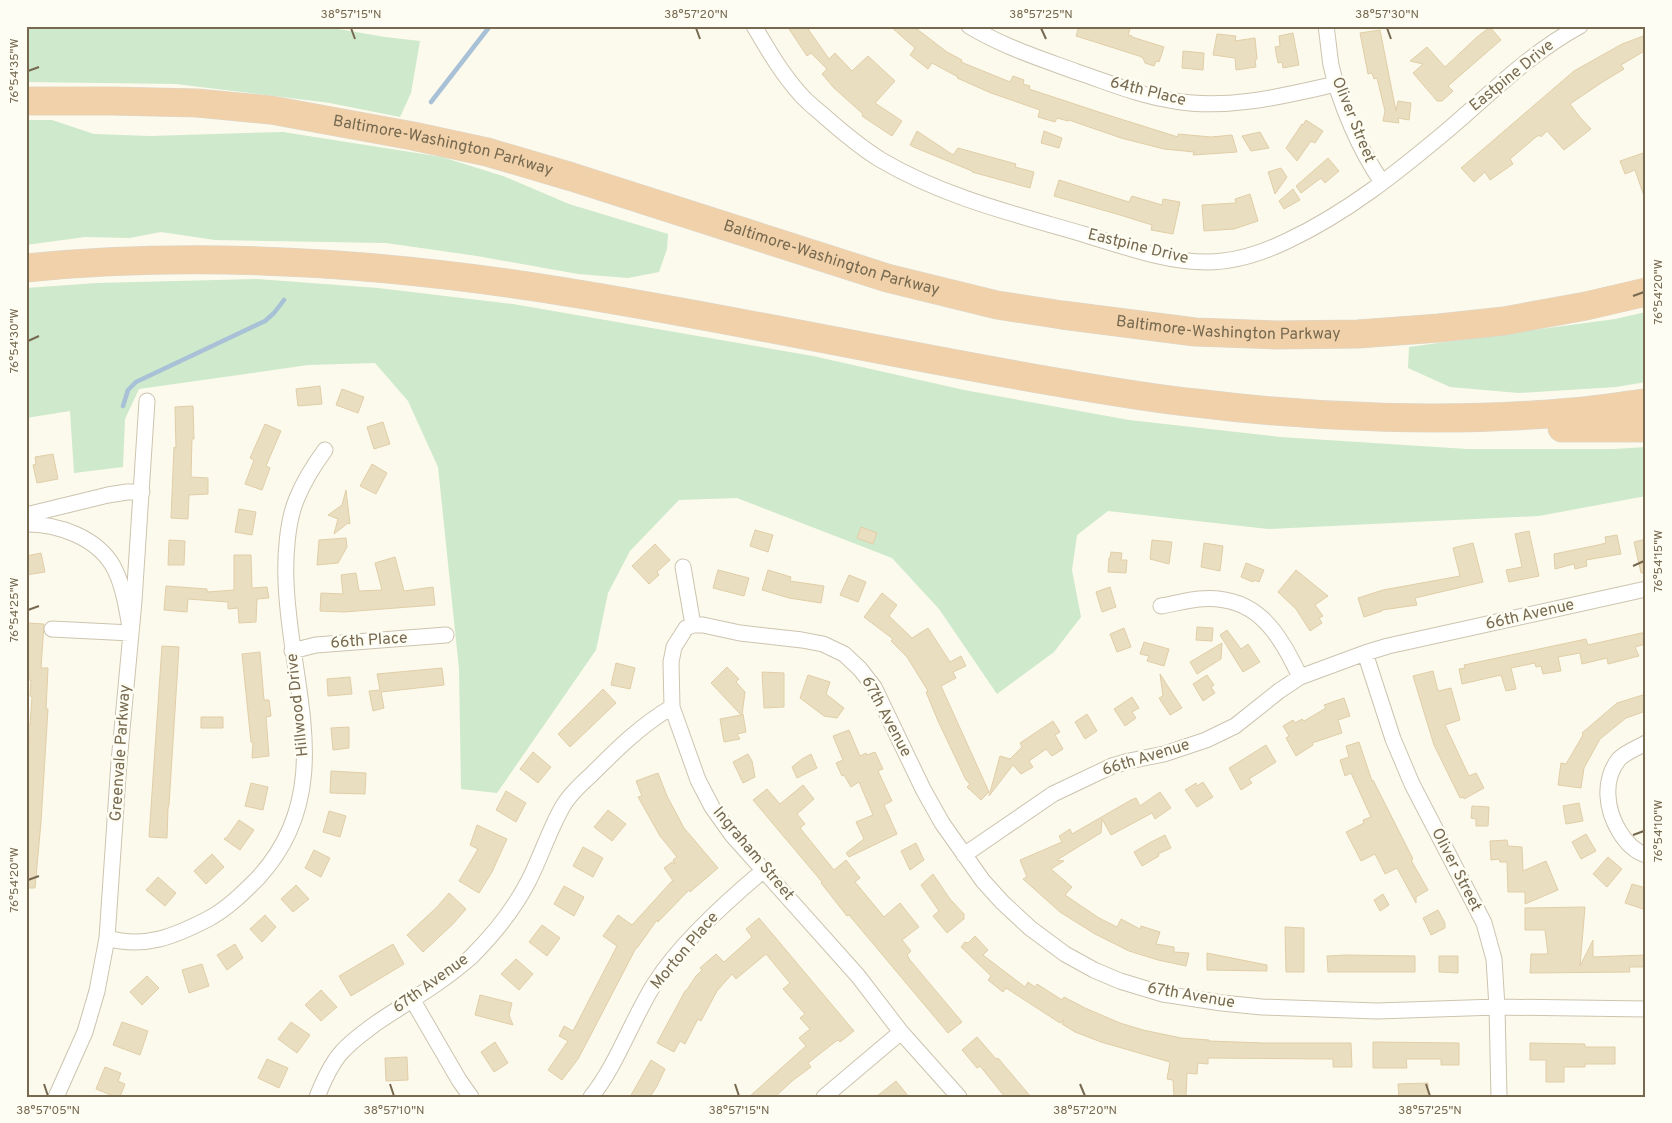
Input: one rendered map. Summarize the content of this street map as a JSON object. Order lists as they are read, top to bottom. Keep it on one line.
{"streets":{"highway":["Baltimore-Washington Parkway"],"street":["Eastpine Drive","64th Place","Oliver Street","66th Avenue","66th Place","Hillwood Drive","67th Avenue","Greenvale Parkway","Ingraham Street","Morton Place"]},"crossings":[["Eastpine Drive","Oliver Street"],["64th Place","Oliver Street"],["Oliver Street","66th Avenue"],["Oliver Street","67th Avenue"],["66th Avenue","67th Avenue"],["66th Place","Hillwood Drive"],["Hillwood Drive","Greenvale Parkway"],["67th Avenue","Ingraham Street"],["Ingraham Street","Morton Place"]],"coordinates":["38°57'15\"N","38°57'20\"N","38°57'25\"N","38°57'30\"N","76°54'35\"W","76°54'20\"W","76°54'30\"W","76°54'15\"W","76°54'25\"W","76°54'10\"W","38°57'05\"N","38°57'10\"N"]}
